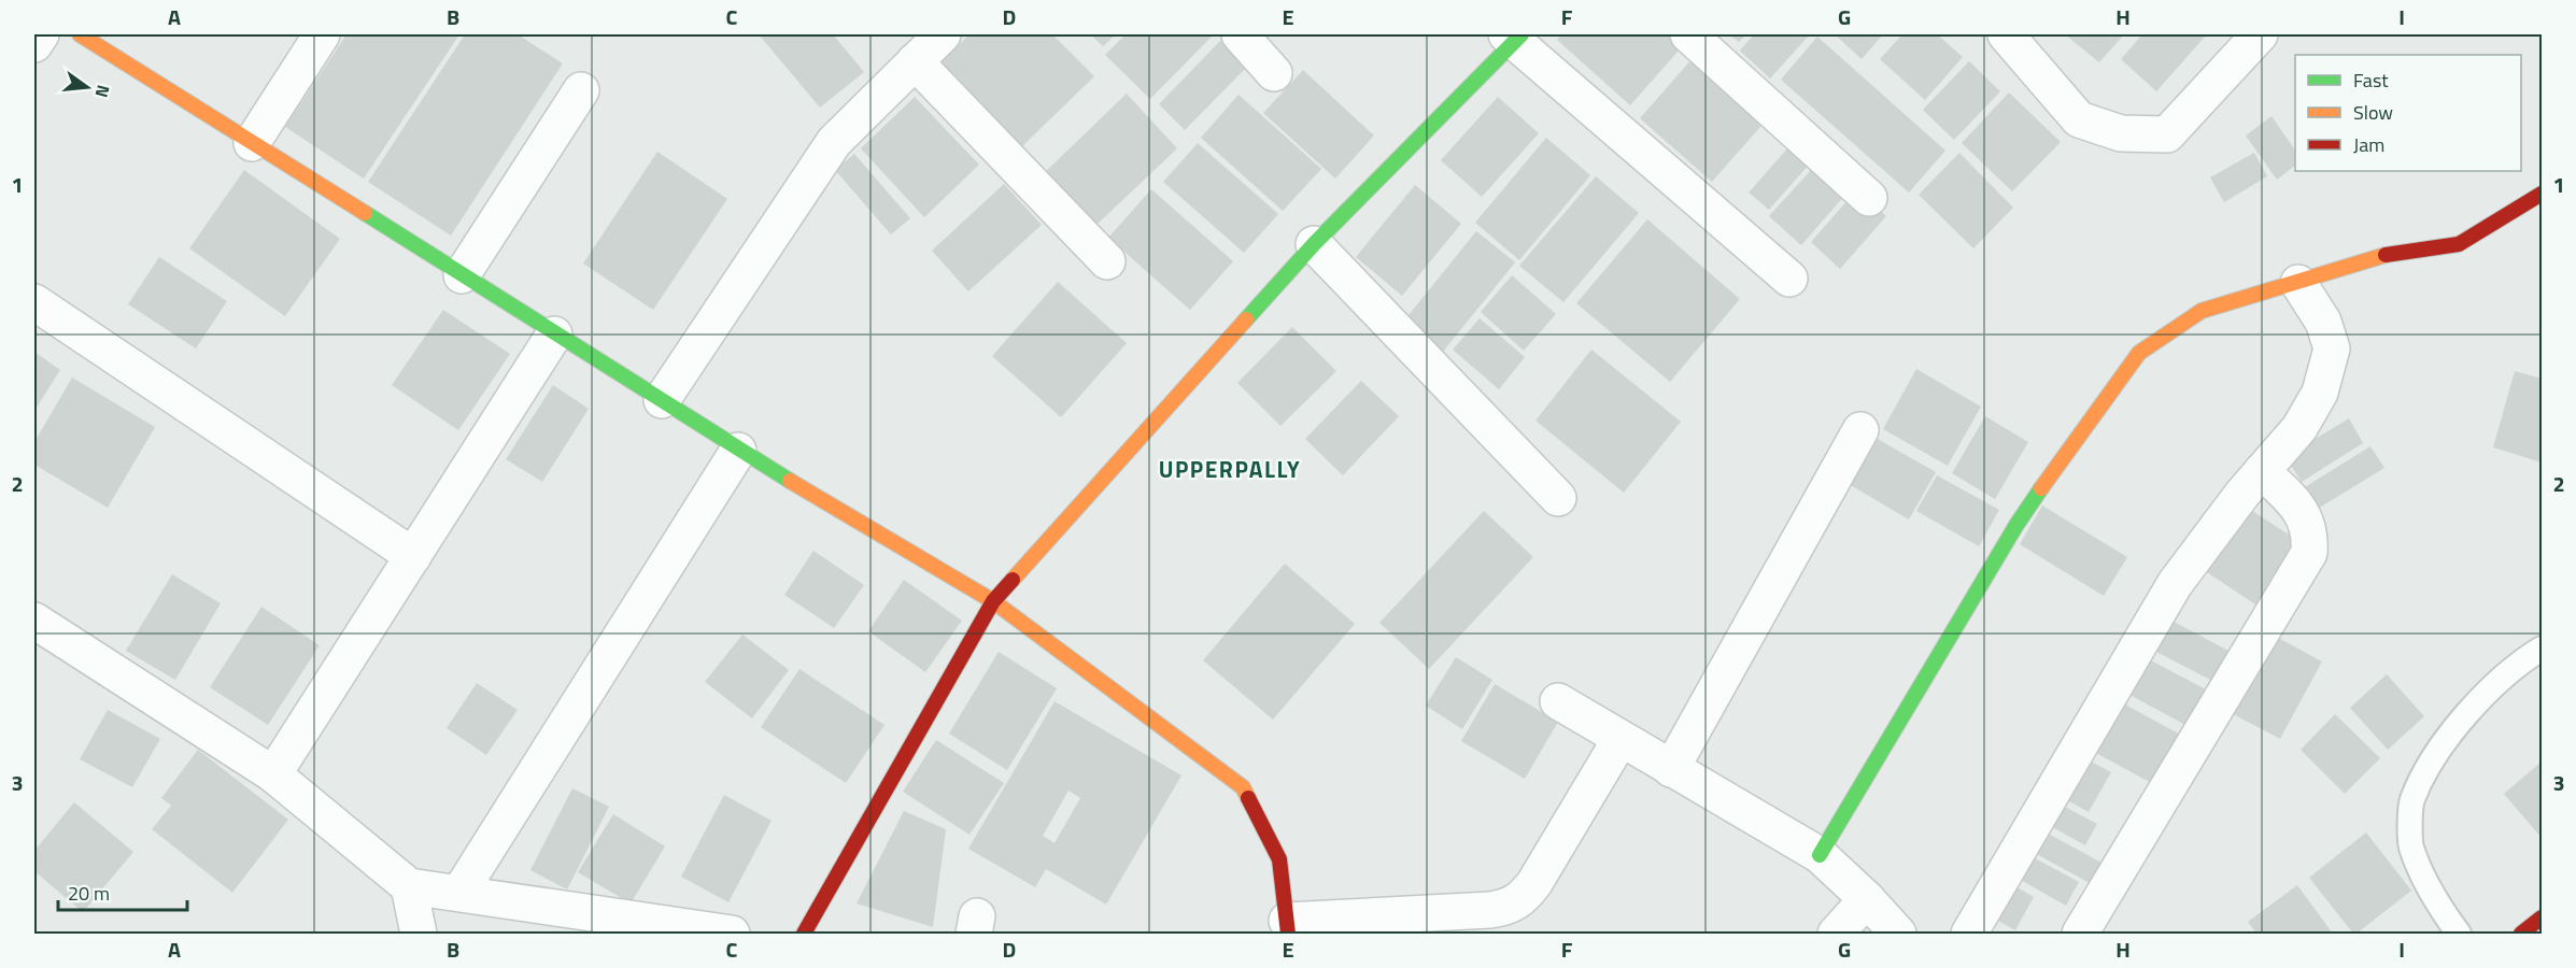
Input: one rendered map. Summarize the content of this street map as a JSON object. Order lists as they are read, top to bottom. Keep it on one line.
{"districts":["UPPERPALLY"],"legend":["Fast","Slow","Jam"],"scale_bar":"20 m","north":"right","grid":{"columns":["A","B","C","D","E","F","G","H","I"],"rows":["1","2","3"]}}
